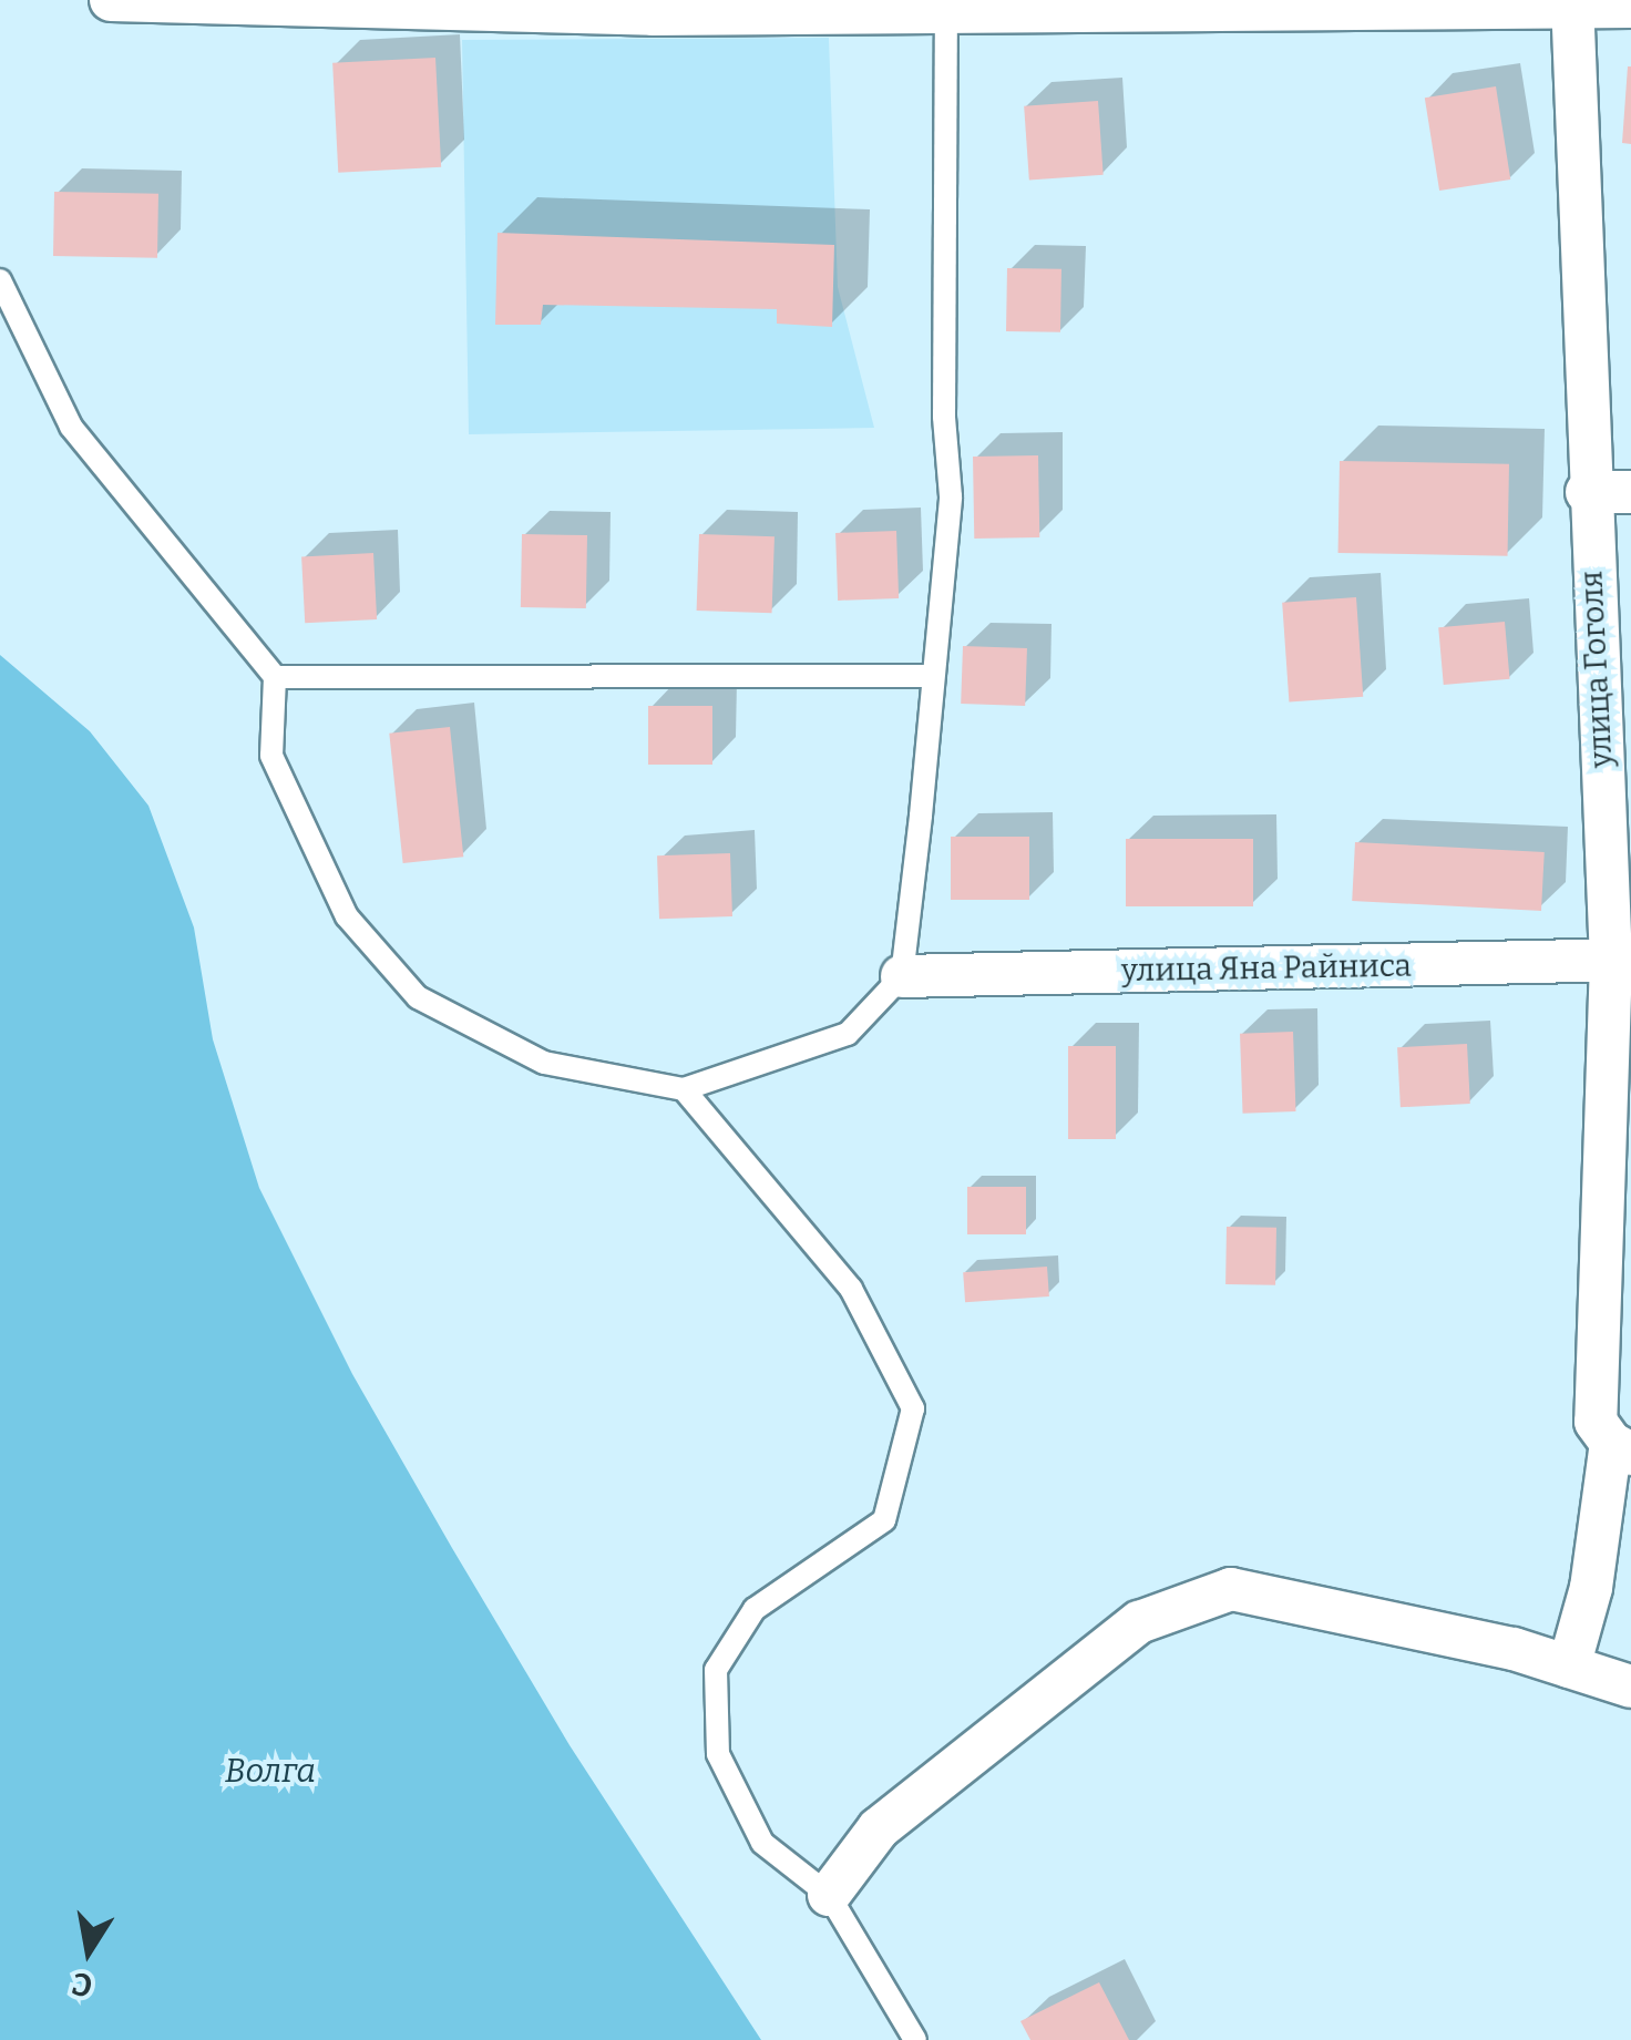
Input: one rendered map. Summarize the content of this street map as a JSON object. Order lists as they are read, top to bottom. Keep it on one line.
{"streets":{"street":["улица Гоголя","улица Яна Райниса"]},"crossings":[["улица Гоголя","улица Яна Райниса"]],"water":["Волга"],"north":"bottom"}
